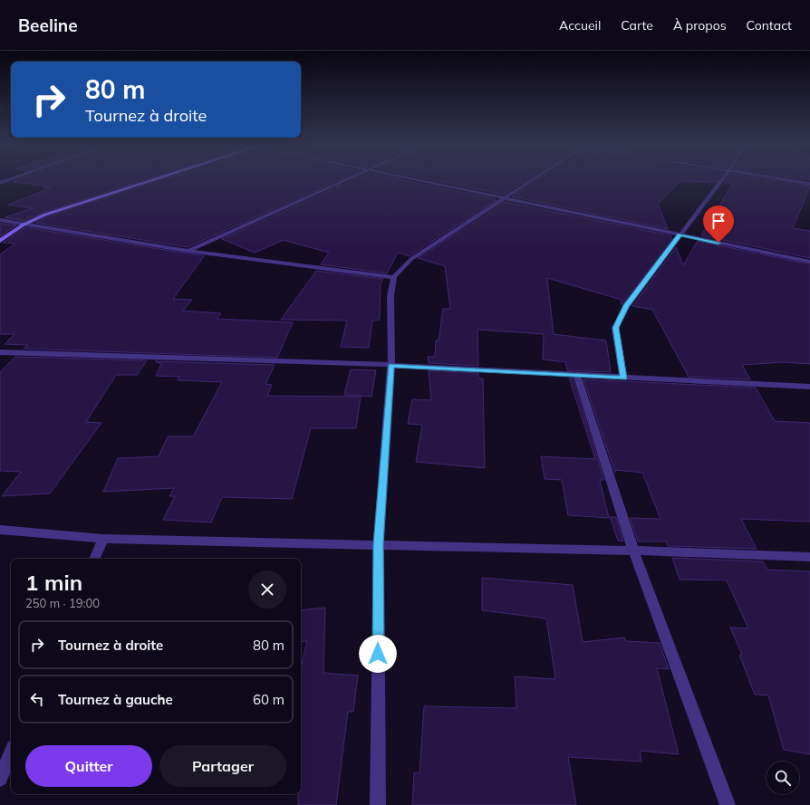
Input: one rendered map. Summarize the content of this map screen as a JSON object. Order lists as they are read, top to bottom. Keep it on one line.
{"page":{"header":"Beeline","nav":["Accueil","Carte","À propos","Contact"],"turn":["80 m","Tournez à droite"],"heading":["1 min","250 m · 19:00"],"list":[{"name":"Tournez à droite","value":"80 m"},{"name":"Tournez à gauche","value":"60 m"}],"buttons":["Quitter","Partager"]}}
